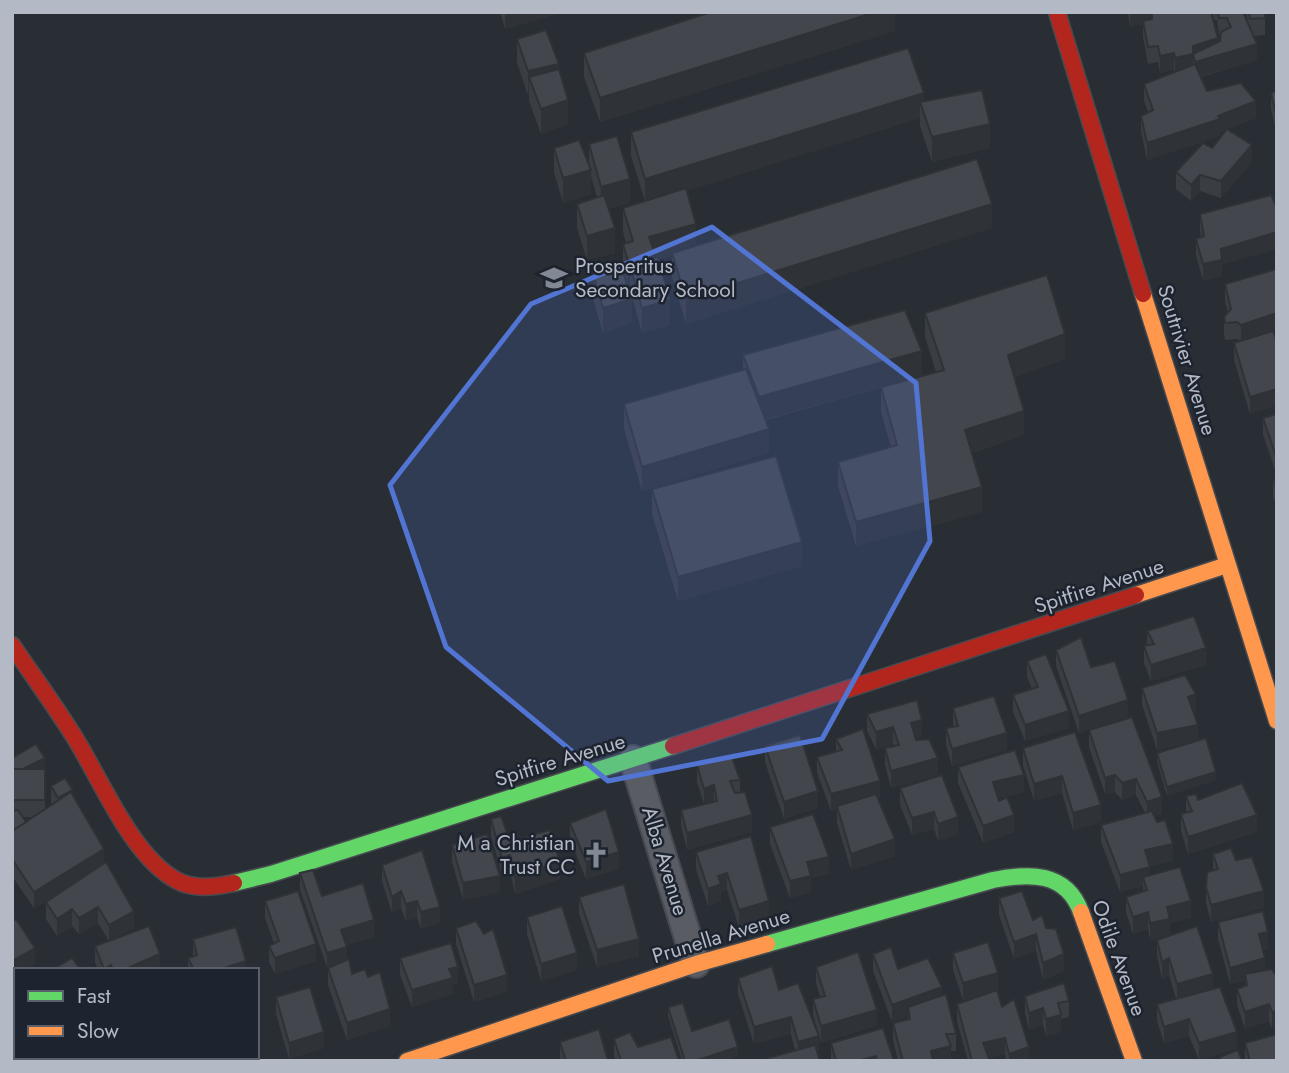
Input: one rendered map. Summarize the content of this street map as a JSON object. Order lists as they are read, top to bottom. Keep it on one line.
{"streets":{"street":["Soutrivier Avenue","Spitfire Avenue","Alba Avenue","Prunella Avenue","Odile Avenue"]},"crossings":[["Soutrivier Avenue","Spitfire Avenue"],["Spitfire Avenue","Alba Avenue"],["Alba Avenue","Prunella Avenue"],["Prunella Avenue","Odile Avenue"]],"places":{"school or university":["Prosperitus Secondary School"],"church":["M a Christian Trust CC"]},"legend":["Fast","Slow"]}
